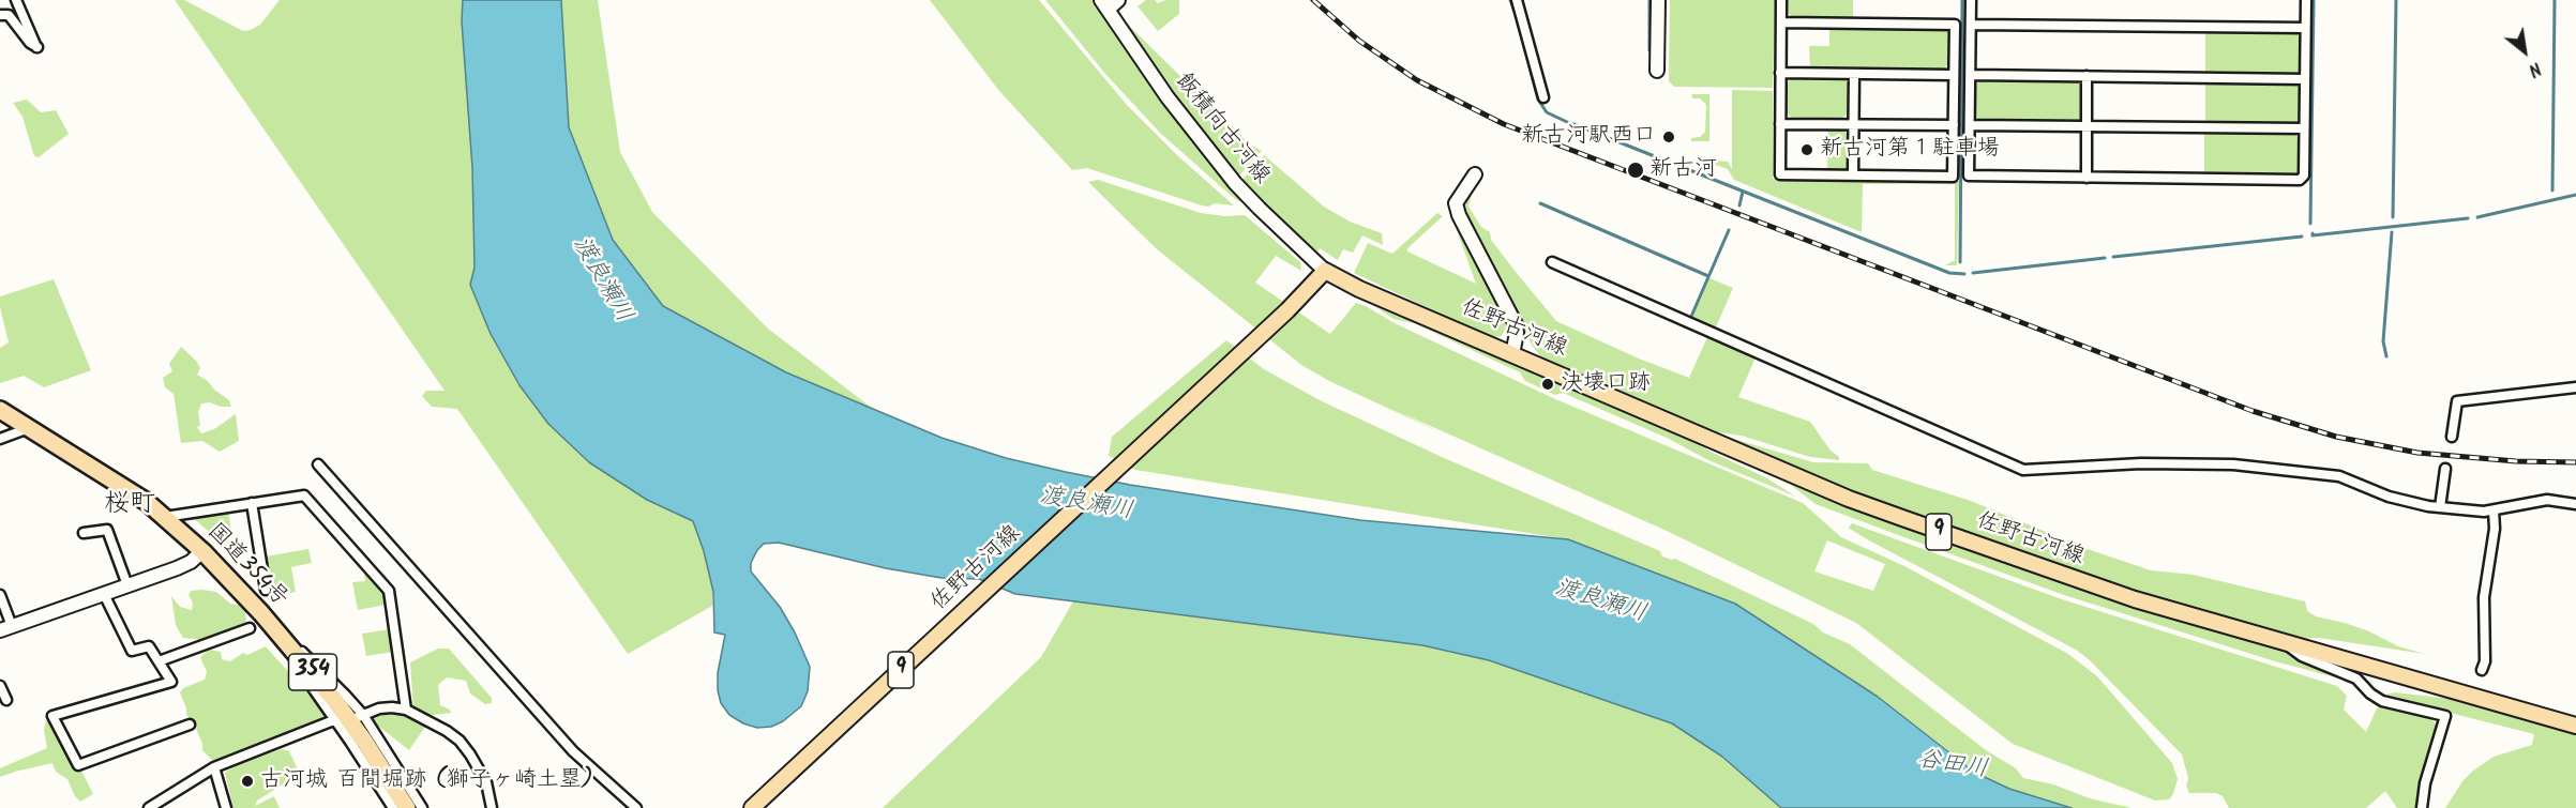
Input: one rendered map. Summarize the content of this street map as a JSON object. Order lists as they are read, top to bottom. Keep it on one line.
{"streets":{"highway":["国道354号","354"],"main road":["佐野古河線","9"],"street":["飯積向古河線"]},"crossings":[["飯積向古河線","佐野古河線"]],"districts":["桜町"],"water":["渡良瀬川","谷田川"],"places":["新古河駅西口","新古河第１駐車場","新古河","決壊口跡","古河城 百間堀跡 (獅子ヶ崎土塁)"],"north":"bottom right"}
